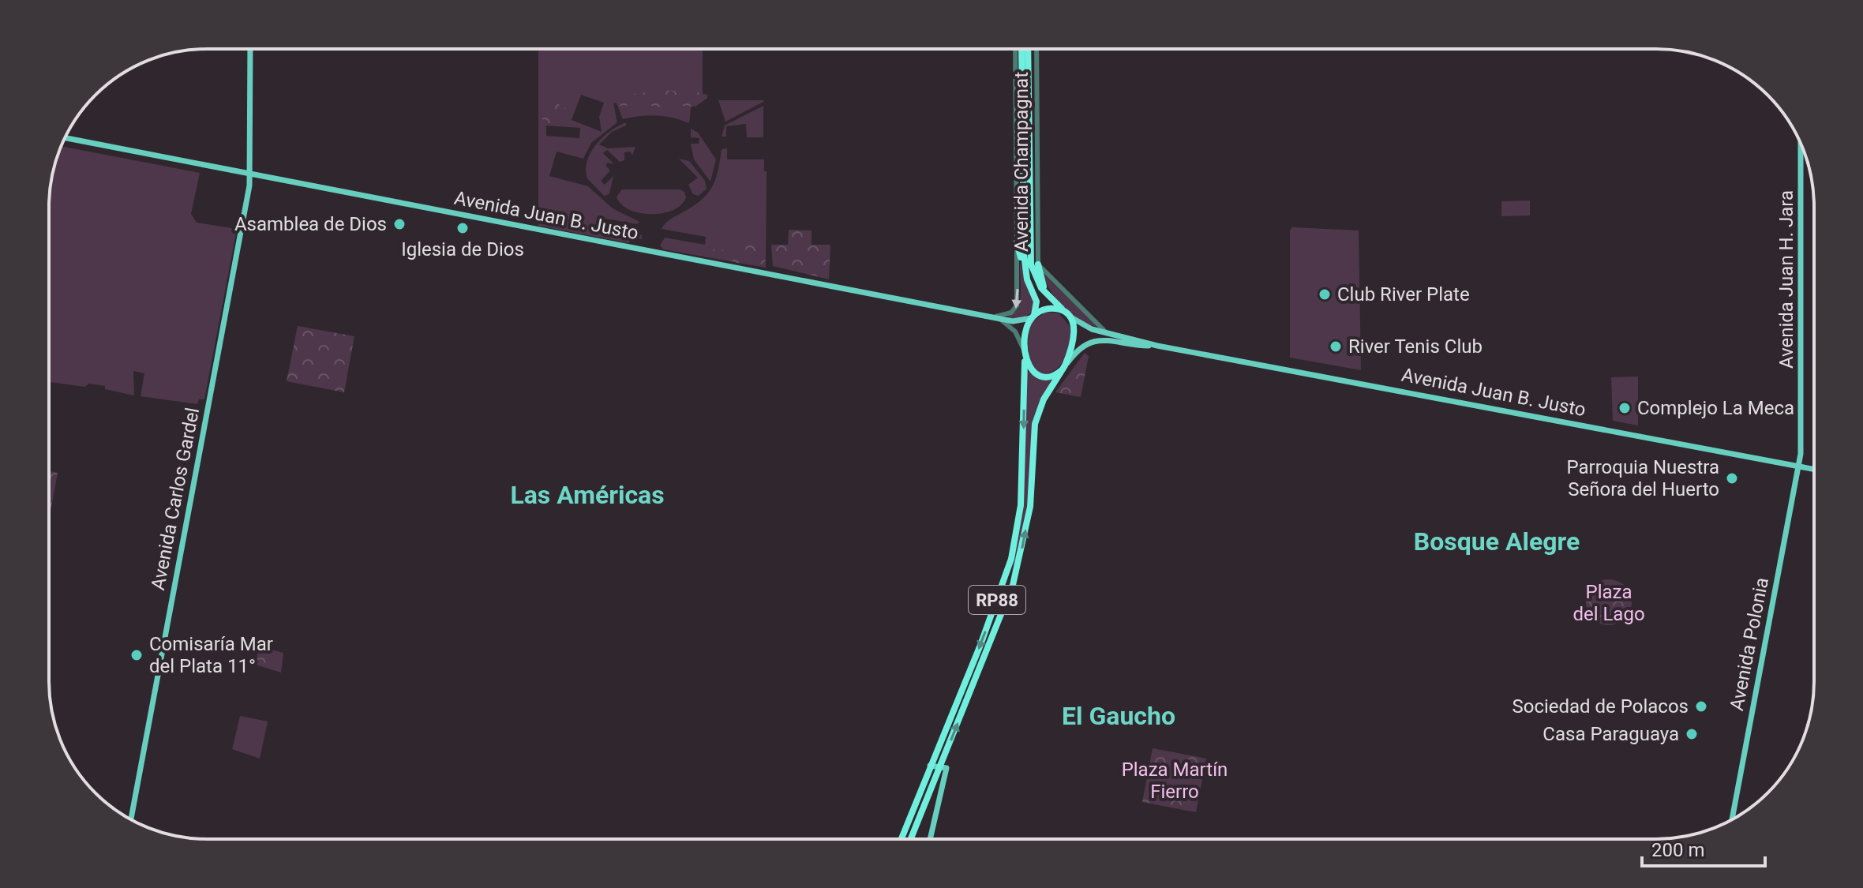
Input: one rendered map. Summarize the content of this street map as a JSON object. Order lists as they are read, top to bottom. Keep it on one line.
{"streets":{"highway":["Avenida Champagnat","RP88"],"main road":["Avenida Juan B. Justo","Avenida Juan H. Jara","Avenida Carlos Gardel","Avenida Polonia"]},"crossings":[["Avenida Champagnat","Avenida Juan B. Justo"],["Avenida Champagnat","RP88"],["Avenida Juan B. Justo","Avenida Juan H. Jara"],["Avenida Juan B. Justo","Avenida Carlos Gardel"],["Avenida Juan B. Justo","RP88"],["Avenida Juan B. Justo","Avenida Polonia"],["Avenida Juan H. Jara","Avenida Polonia"]],"districts":["Las Américas","Bosque Alegre","El Gaucho"],"parks":["Plaza del Lago","Plaza Martín Fierro"],"places":["Asamblea de Dios","Iglesia de Dios","Club River Plate","River Tenis Club","Complejo La Meca","Parroquia Nuestra Señora del Huerto","Comisaría Mar del Plata 11°","Sociedad de Polacos","Casa Paraguaya"],"scale_bar":"200 m"}
